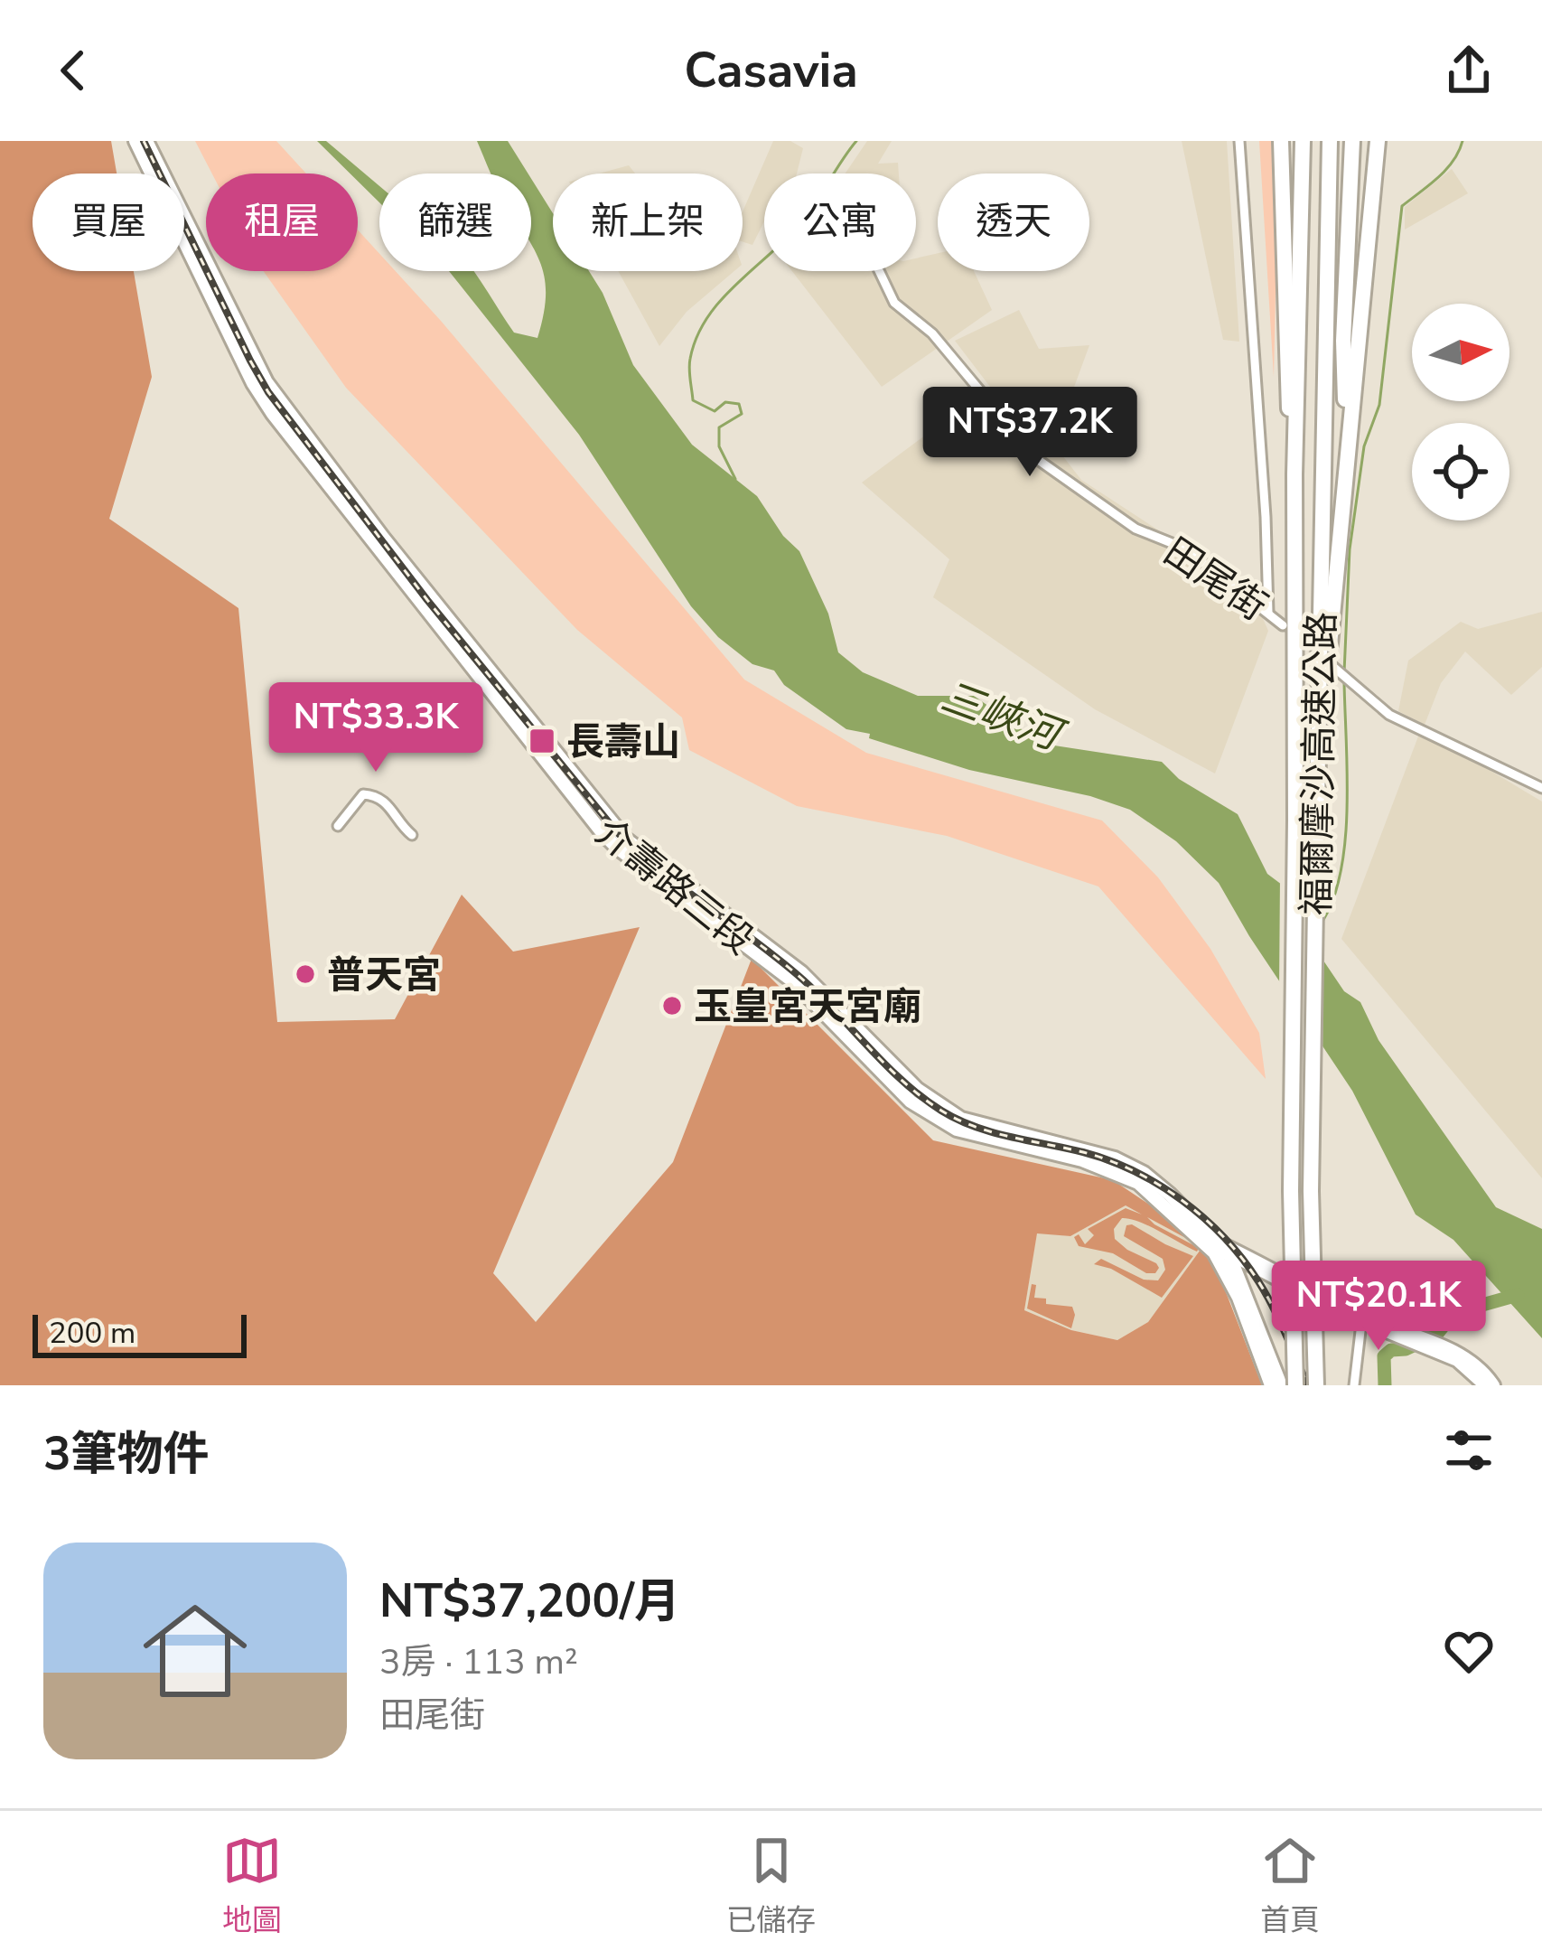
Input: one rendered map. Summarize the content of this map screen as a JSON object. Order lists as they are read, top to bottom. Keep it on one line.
{"streets":{"highway":["福爾摩沙高速公路"],"main road":["介壽路三段"],"street":["田尾街"]},"water":["三峽河"],"places":{"transit":["長壽山"],"other":["普天宮","玉皇宮天宮廟"]},"scale_bar":"200 m","north":"right","page":{"header":"Casavia","chip":["買屋","租屋","篩選","新上架","公寓","透天"],"price":["NT$37.2K","NT$33.3K","NT$20.1K"],"scale":"200 m","heading":"3筆物件","list":[{"name":"NT$37,200/月","note":"3房 · 113 m² · 田尾街"}],"tabs":["地圖","已儲存","首頁"]}}
